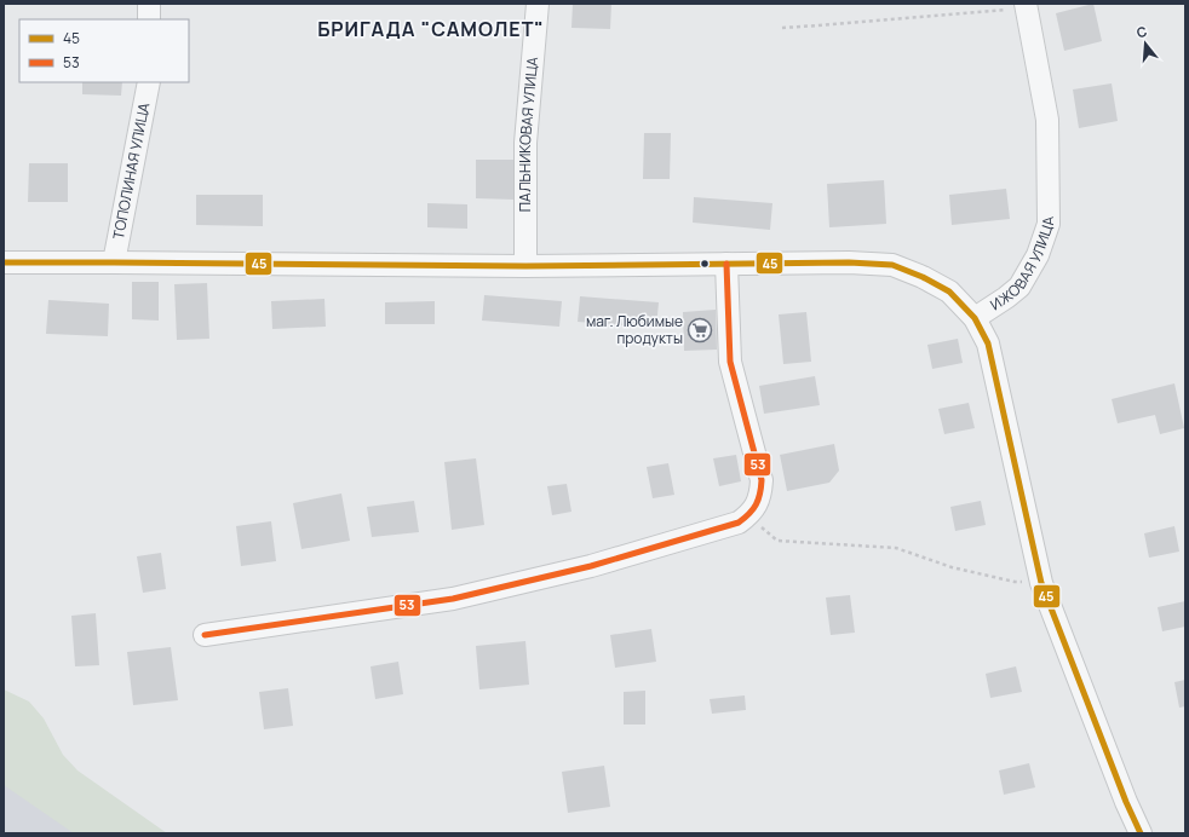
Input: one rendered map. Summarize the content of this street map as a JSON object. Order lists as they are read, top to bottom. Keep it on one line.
{"streets":{"street":["ПАЛЬНИКОВАЯ УЛИЦА","ТОПОЛИНАЯ УЛИЦА","ИЖОВАЯ УЛИЦА"]},"districts":["БРИГАДА \"САМОЛЕТ\""],"places":{"supermarket":["маг. Любимые продукты"]},"lines":["transit line 45","transit line 53"],"legend":["45","53"],"north":"top"}
